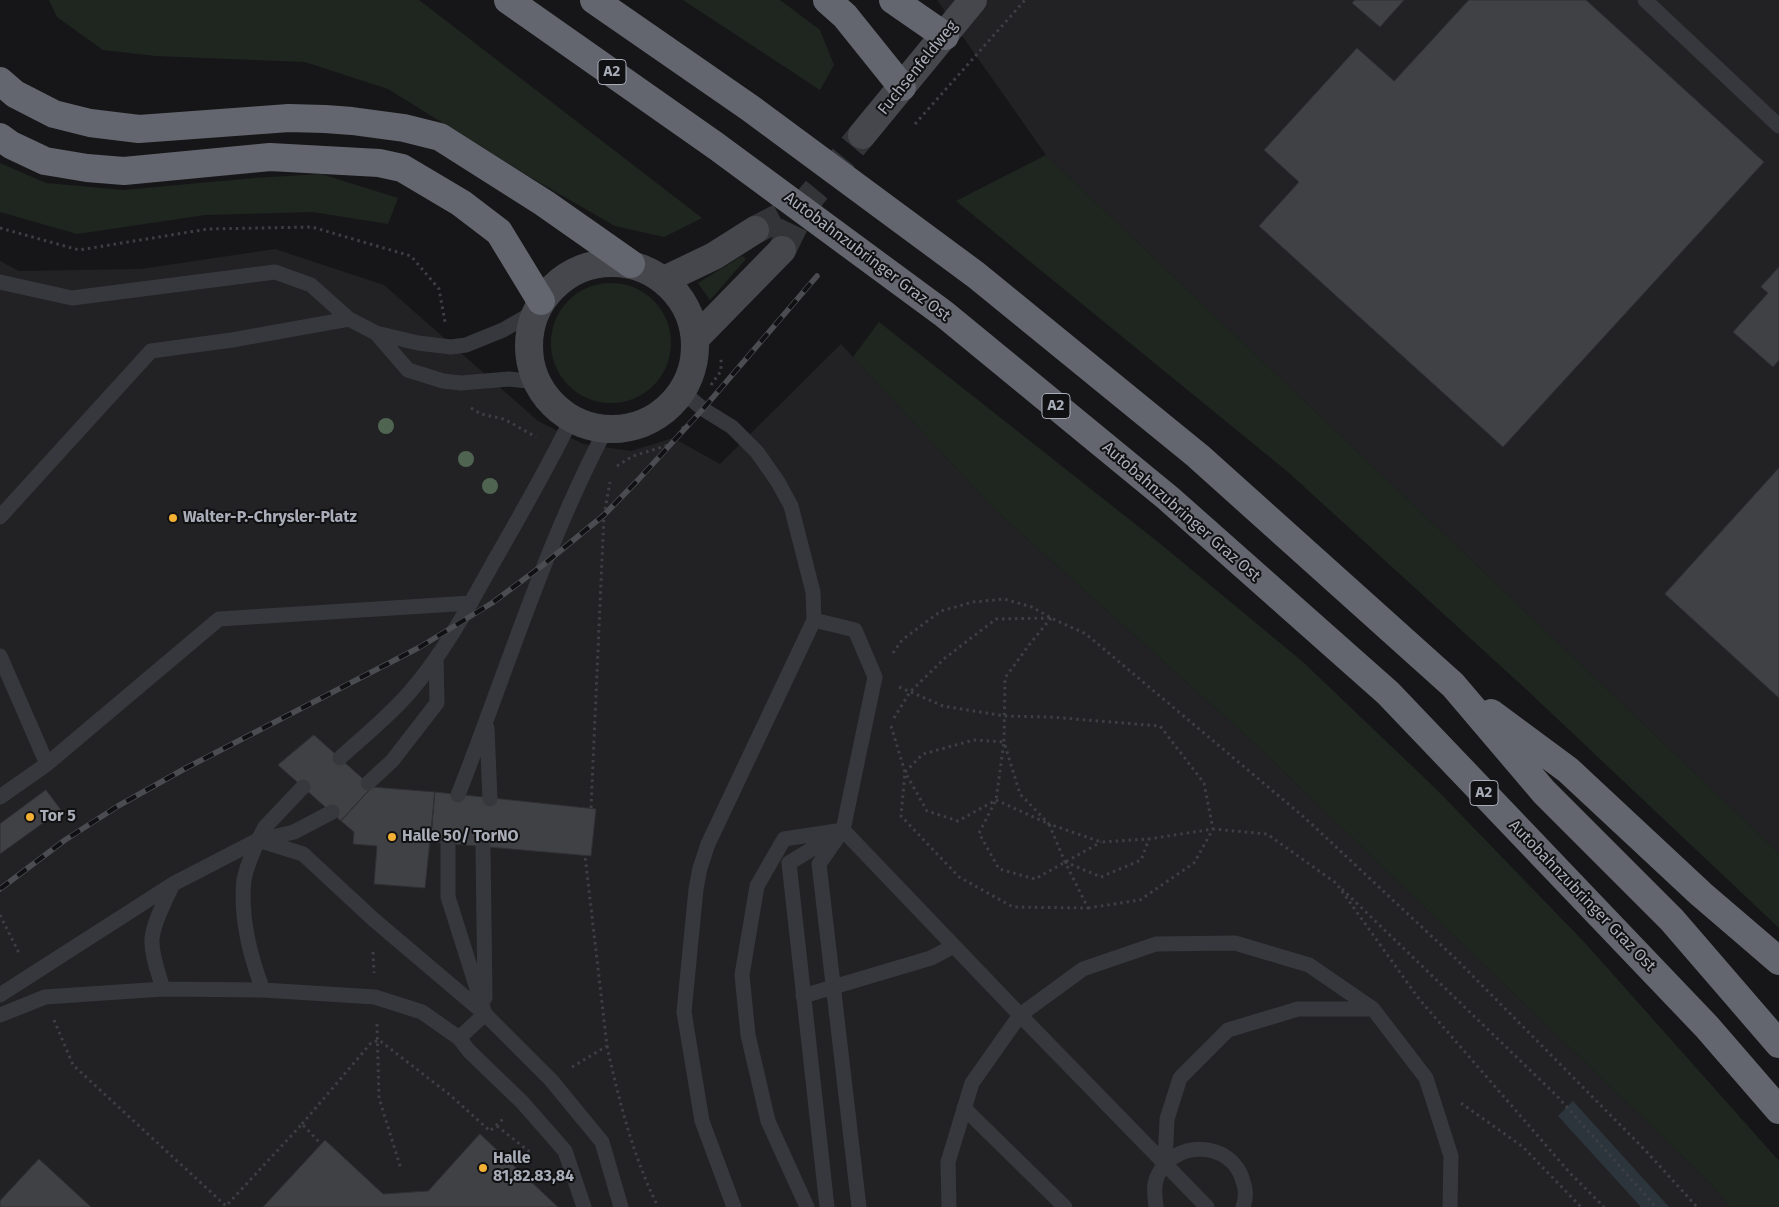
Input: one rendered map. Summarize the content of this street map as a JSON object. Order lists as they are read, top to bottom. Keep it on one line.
{"streets":{"highway":["A2","Autobahnzubringer Graz Ost"],"main road":["Fuchsenfeldweg"]},"places":["Walter-P.-Chrysler-Platz","Tor 5","Halle 50/ TorNO","Halle 81,82.83,84"]}
